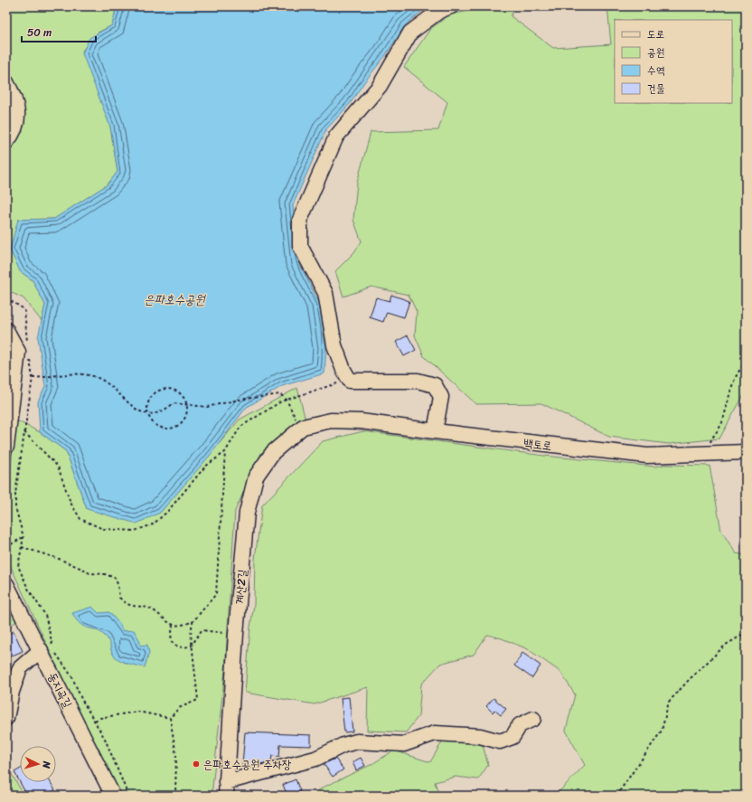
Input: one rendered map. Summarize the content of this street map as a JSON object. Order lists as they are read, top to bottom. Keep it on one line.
{"streets":{"street":["백토로","계산2길","동지곡길"]},"crossings":[["백토로","계산2길"]],"water":["은파호수공원"],"places":["은파호수공원 주차장"],"legend":["도로","공원","수역","건물"],"scale_bar":"50 m","north":"right"}
